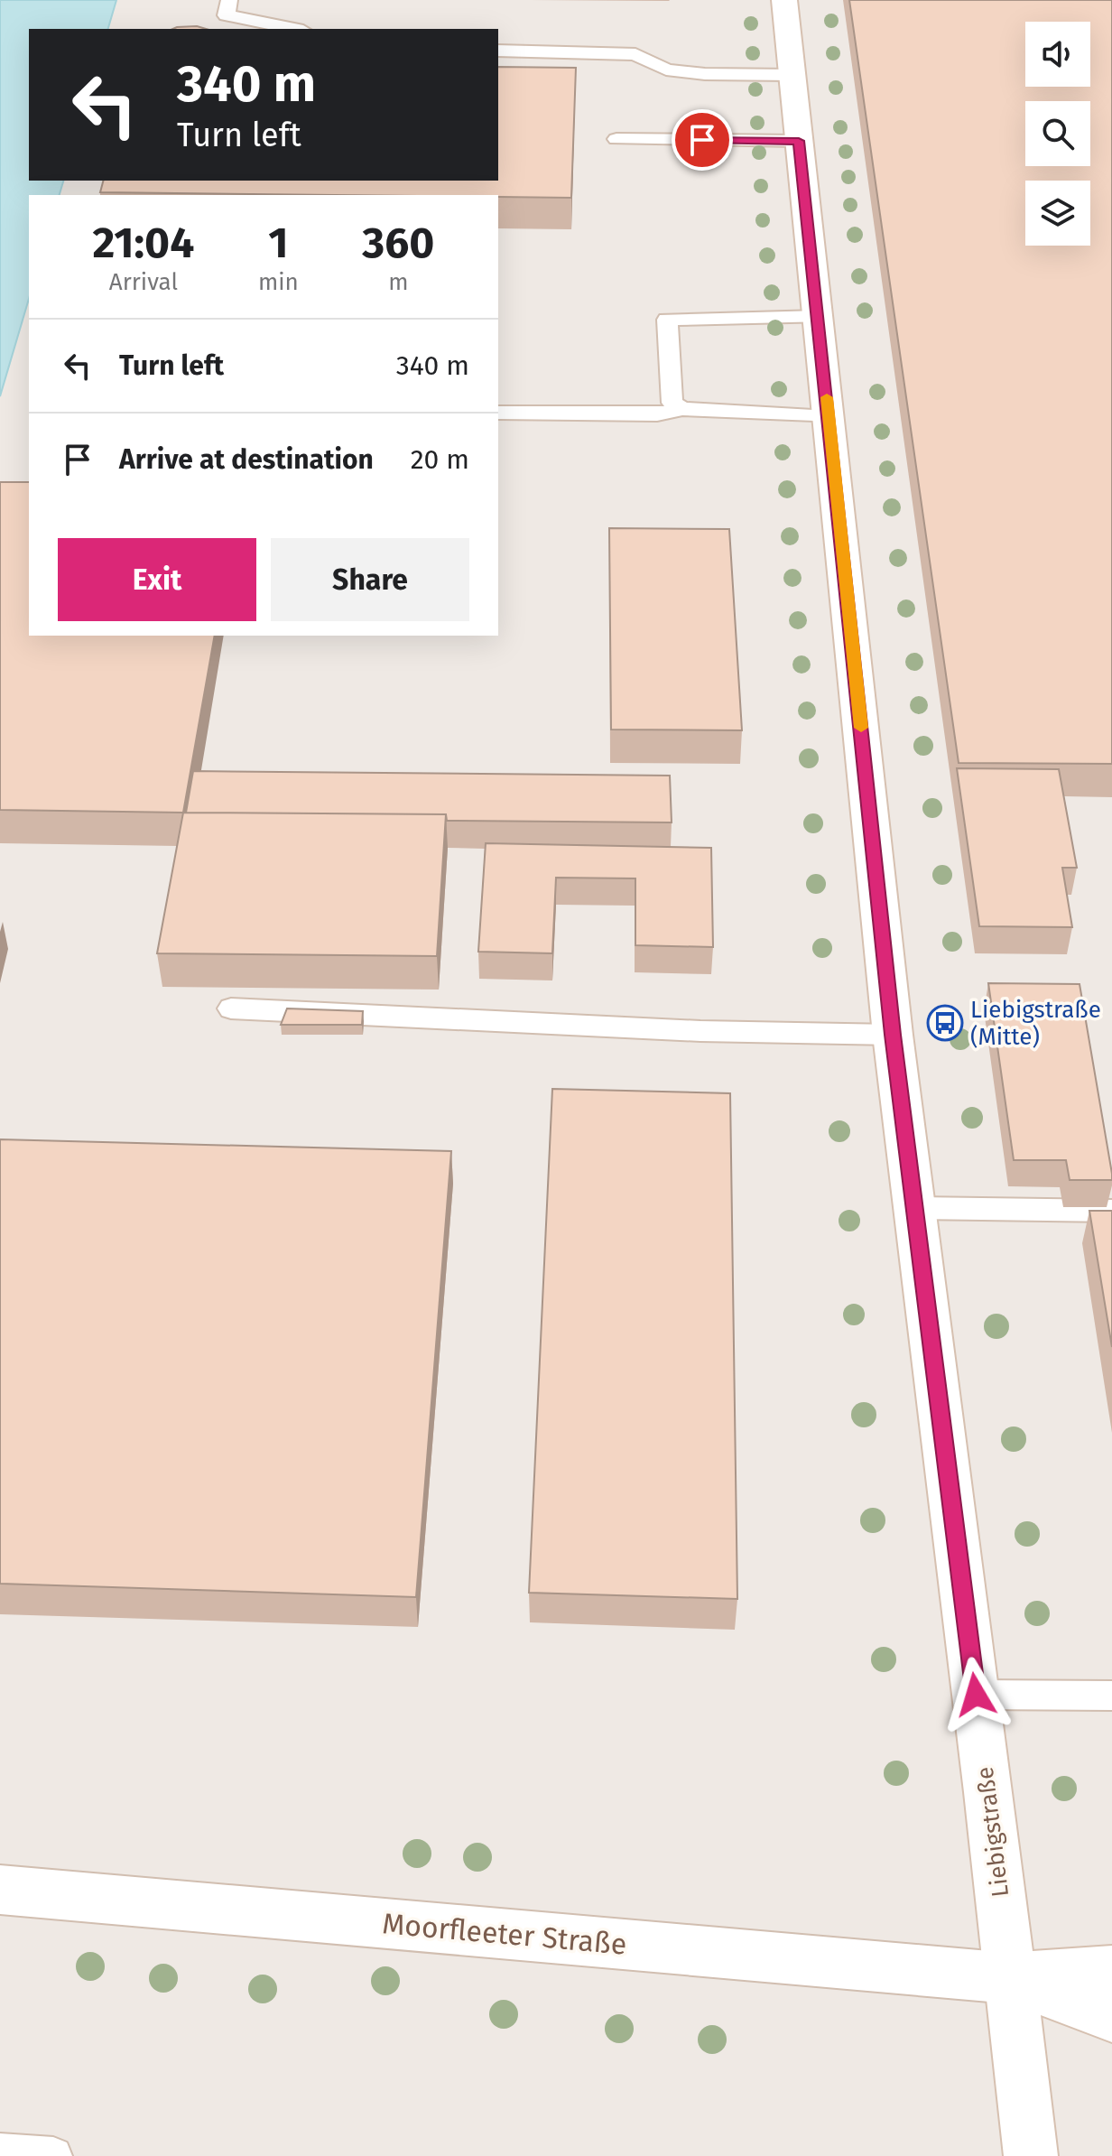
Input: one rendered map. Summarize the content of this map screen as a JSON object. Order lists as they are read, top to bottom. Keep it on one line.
{"streets":{"main road":["Liebigstraße","Moorfleeter Straße"]},"crossings":[["Liebigstraße","Moorfleeter Straße"]],"places":{"bus stop":["Liebigstraße (Mitte)"]},"page":{"turn":["340 m","Turn left"],"eta":["21:04","Arrival","1","min","360","m"],"list":[{"name":"Turn left","value":"340 m"},{"name":"Arrive at destination","value":"20 m"}],"buttons":["Exit","Share"]}}
